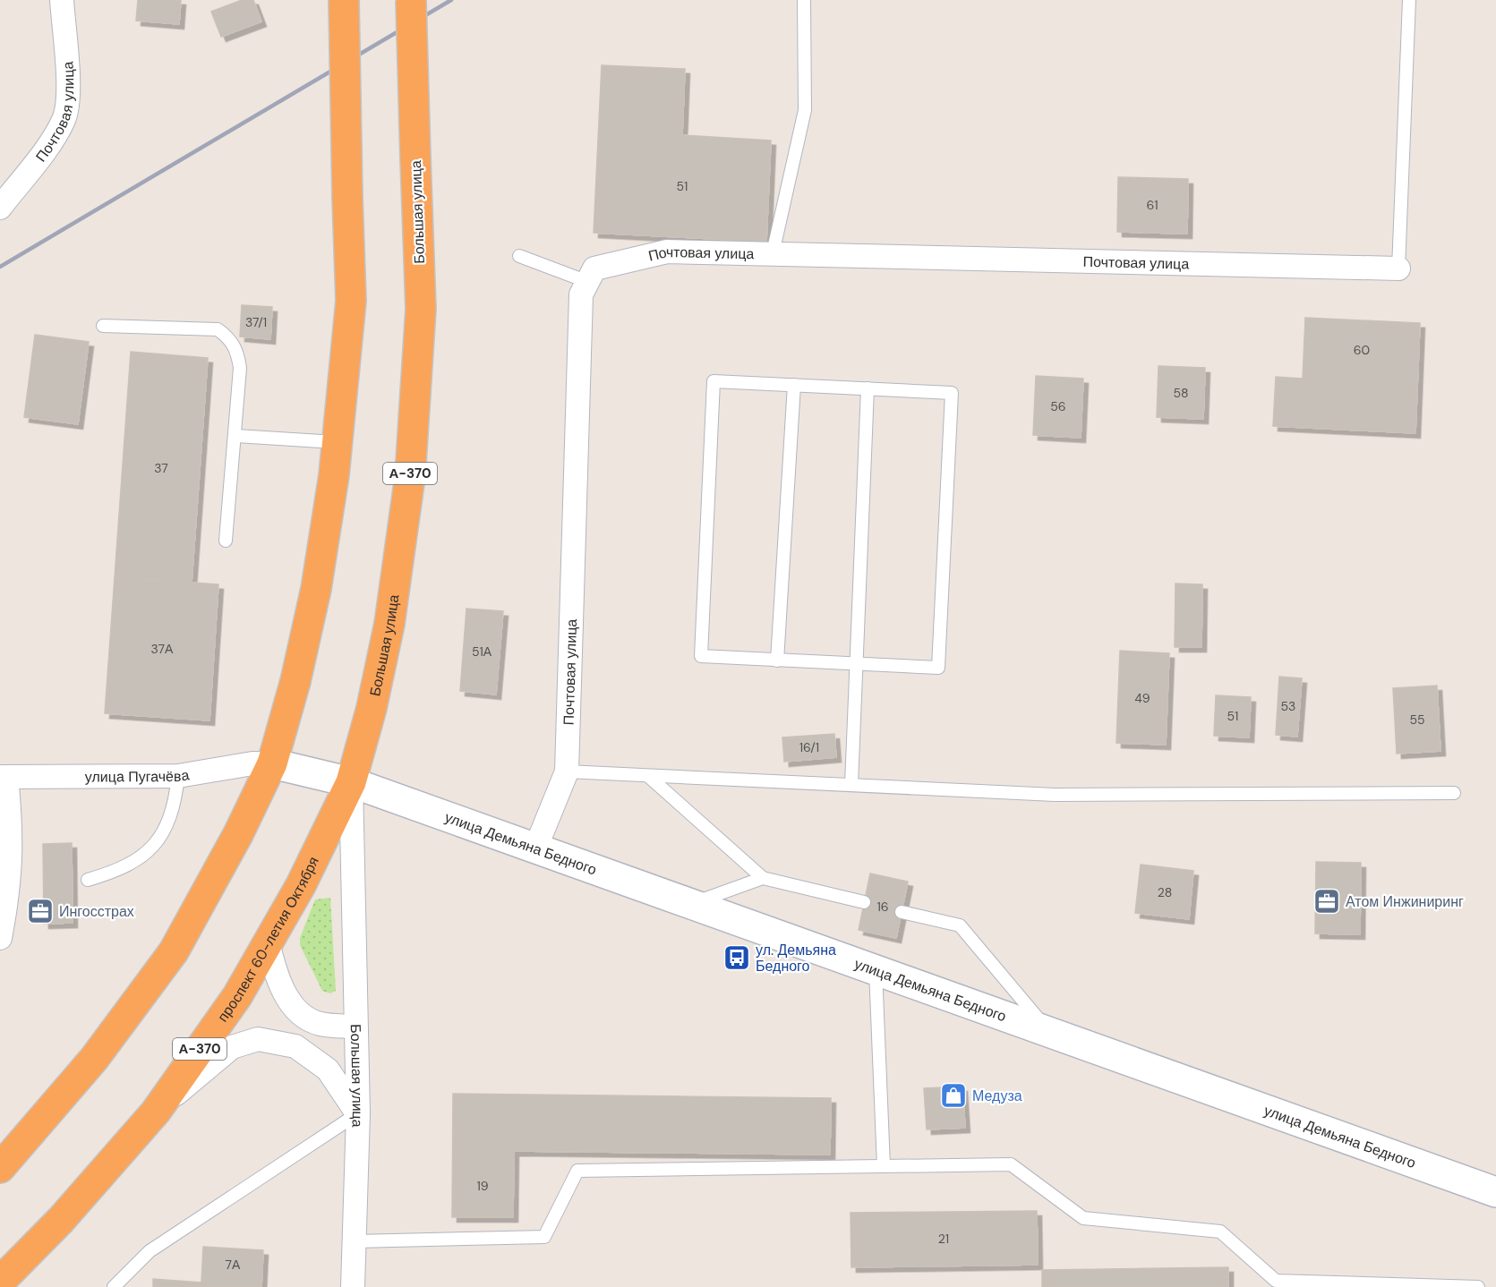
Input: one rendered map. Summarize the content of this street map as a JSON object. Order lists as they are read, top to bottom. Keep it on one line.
{"streets":{"highway":["Большая улица","А-370","проспект 60-летия Октября"],"main road":["улица Демьяна Бедного"],"street":["Почтовая улица","улица Пугачёва"]},"crossings":[["Почтовая улица","улица Демьяна Бедного"],["Большая улица","улица Демьяна Бедного"],["Большая улица","проспект 60-летия Октября"],["улица Пугачёва","улица Демьяна Бедного"],["улица Демьяна Бедного","проспект 60-летия Октября"]],"places":{"office":["Атом Инжиниринг","Ингосстрах"],"bus stop":["ул. Демьяна Бедного"],"shop":["Медуза"]},"house_numbers":["51","61","37/1","60","58","56","37","37А","51А","49","53","51","55","16/1","28","16","19","21","7А"]}
